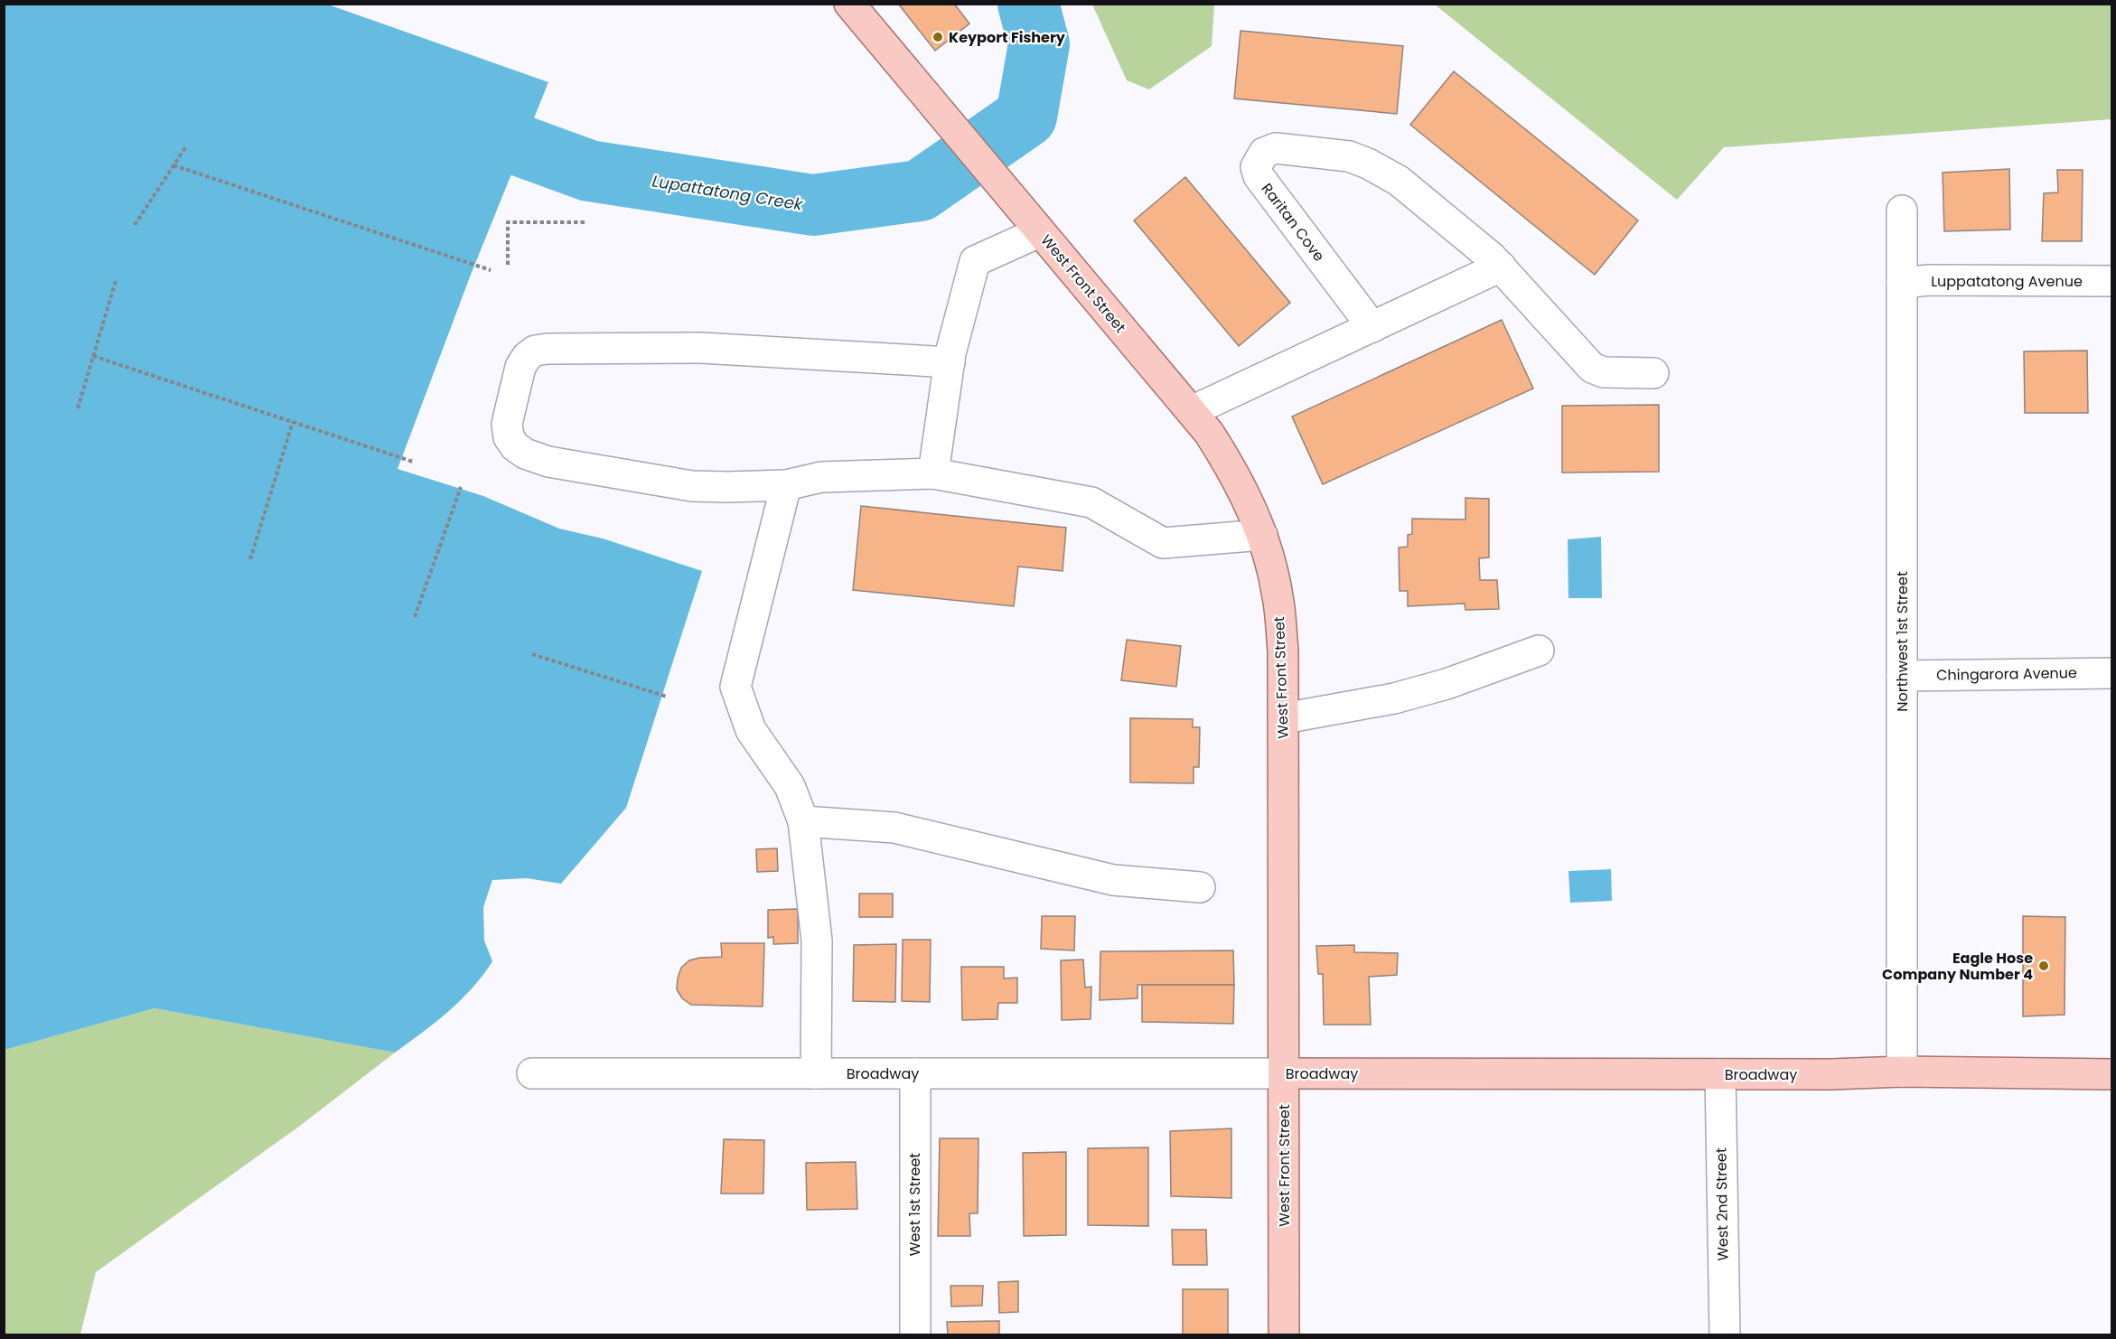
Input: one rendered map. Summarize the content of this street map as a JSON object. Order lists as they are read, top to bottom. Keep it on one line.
{"streets":{"main road":["West Front Street","Broadway"],"street":["Raritan Cove","Luppatatong Avenue","Northwest 1st Street","Chingarora Avenue","West 1st Street","West 2nd Street"]},"crossings":[["Luppatatong Avenue","Northwest 1st Street"],["West Front Street","Broadway"],["Northwest 1st Street","Chingarora Avenue"],["Northwest 1st Street","Broadway"],["Broadway","West 1st Street"],["Broadway","West 2nd Street"]],"water":["Lupattatong Creek"],"places":["Keyport Fishery","Eagle Hose Company Number 4"]}
